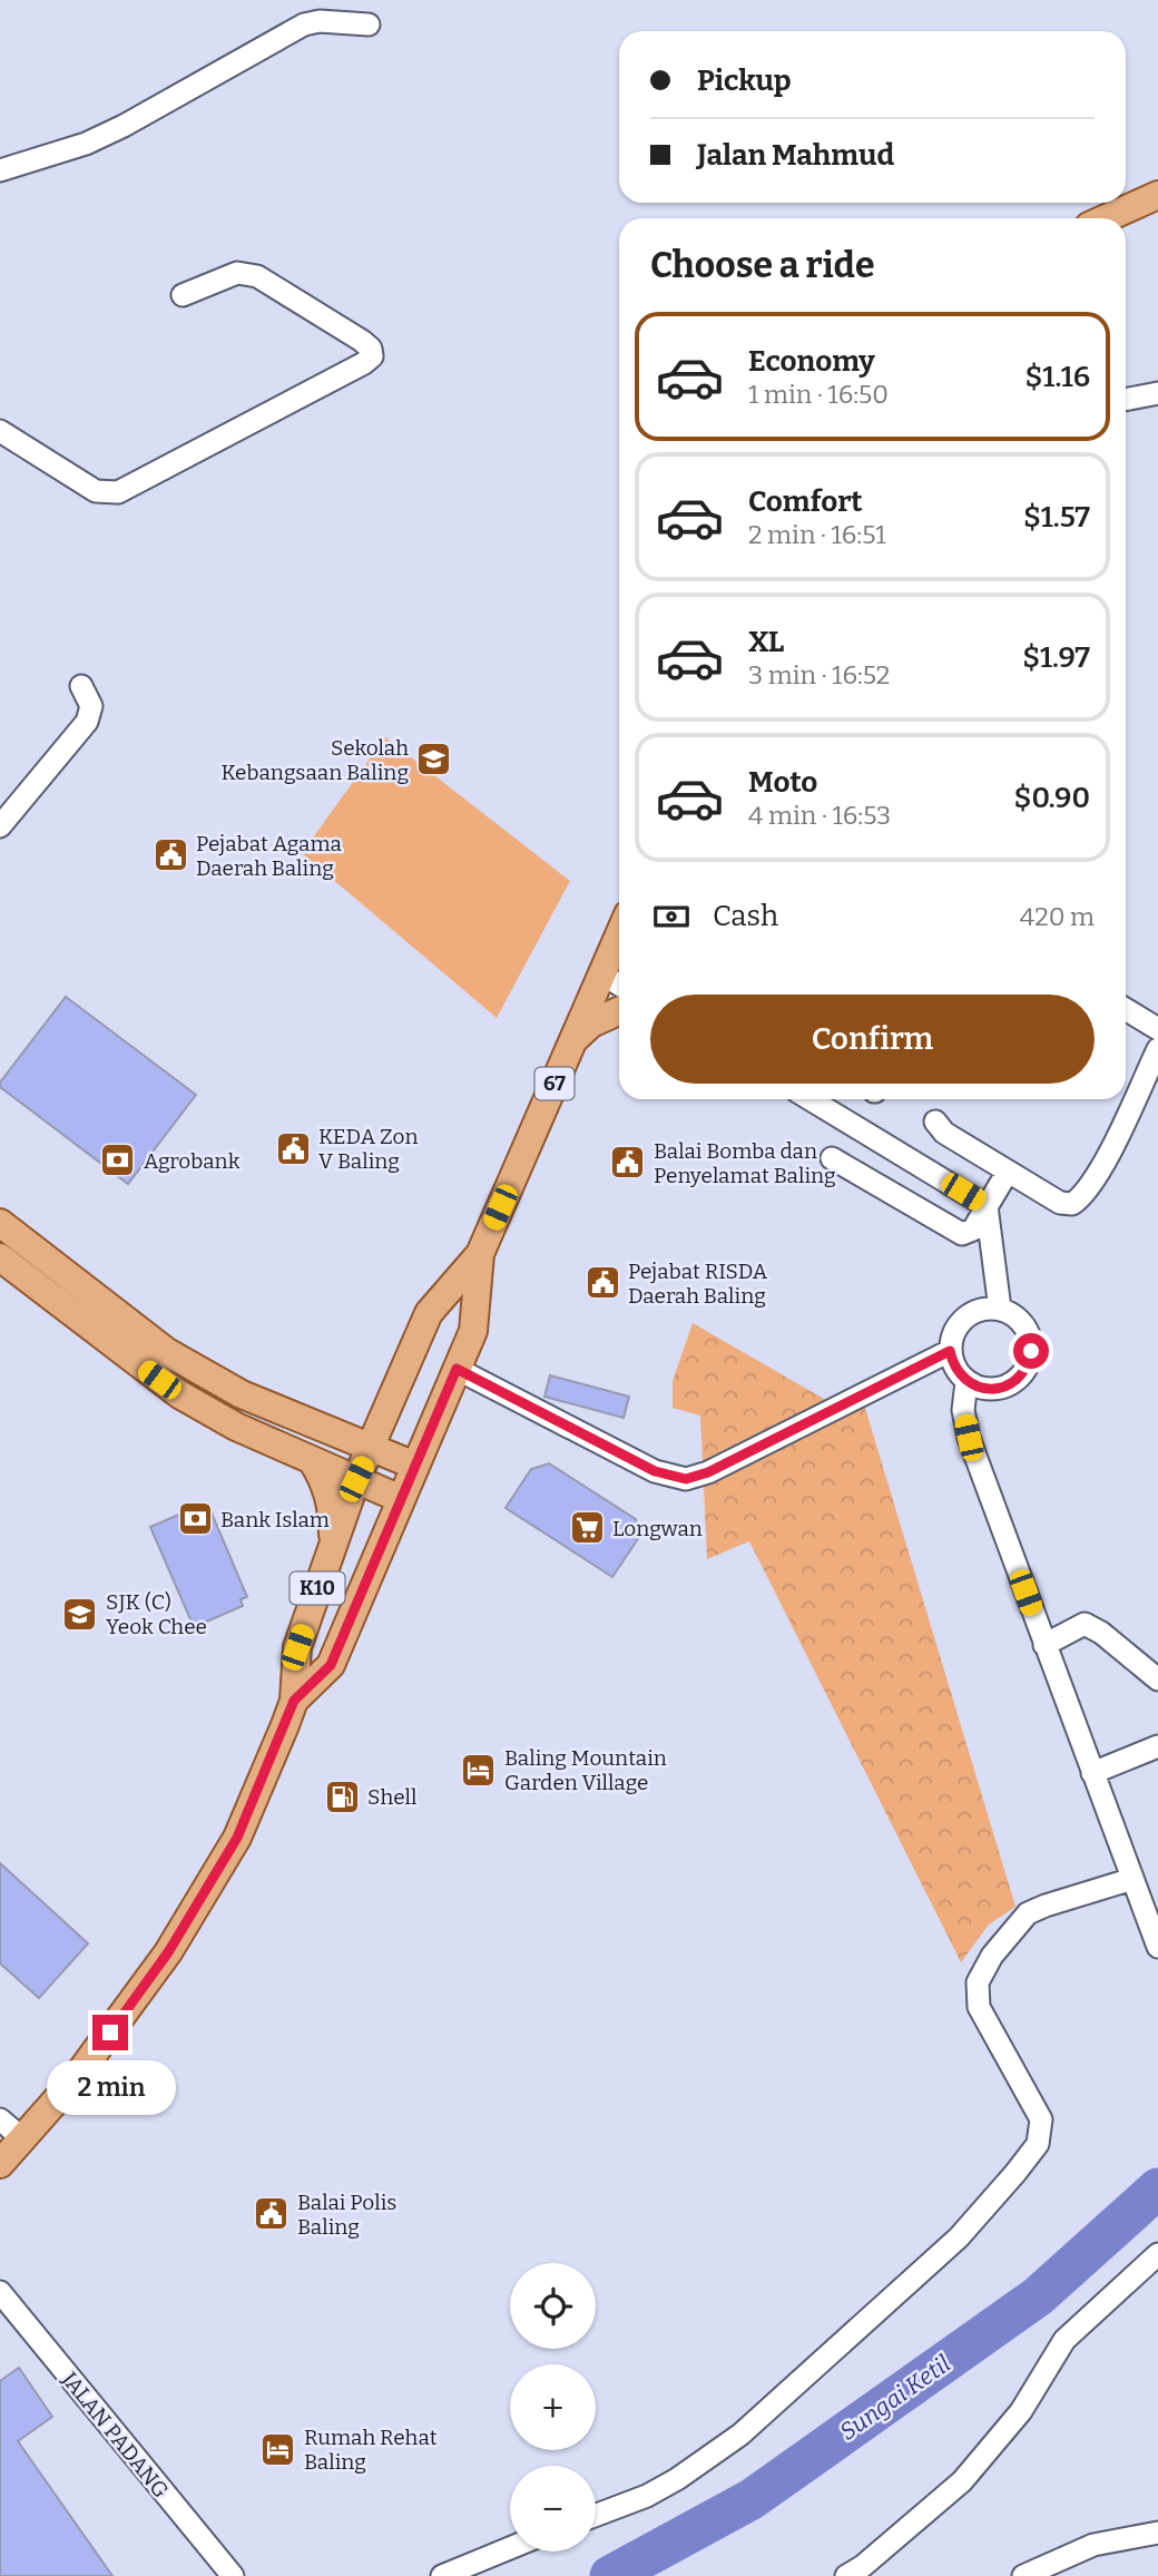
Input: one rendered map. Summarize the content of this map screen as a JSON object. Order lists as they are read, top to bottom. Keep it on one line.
{"streets":{"main road":["67","K10"],"street":["JALAN PADANG"]},"crossings":[["67","K10"]],"water":["Sungai Ketil"],"places":{"school or university":["Sekolah Kebangsaan Baling","SJK (C) Yeok Chee"],"public building":["Pejabat Agama Daerah Baling","KEDA Zon V Baling","Balai Bomba dan Penyelamat Baling","Pejabat RISDA Daerah Baling","Balai Polis Baling"],"bank":["Agrobank","Bank Islam"],"supermarket":["Longwan"],"hotel":["Baling Mountain Garden Village","Rumah Rehat Baling"],"fuel station":["Shell"]},"page":{"banner":["Pickup","Jalan Mahmud"],"heading":"Choose a ride","list":[{"name":"Economy","note":"1 min · 16:50","value":"$1.16"},{"name":"Comfort","note":"2 min · 16:51","value":"$1.57"},{"name":"XL","note":"3 min · 16:52","value":"$1.97"},{"name":"Moto","note":"4 min · 16:53","value":"$0.90"}],"pay":["Cash","420 m"],"buttons":"Confirm","bubble":"2 min","map_buttons":["+","−"]}}
